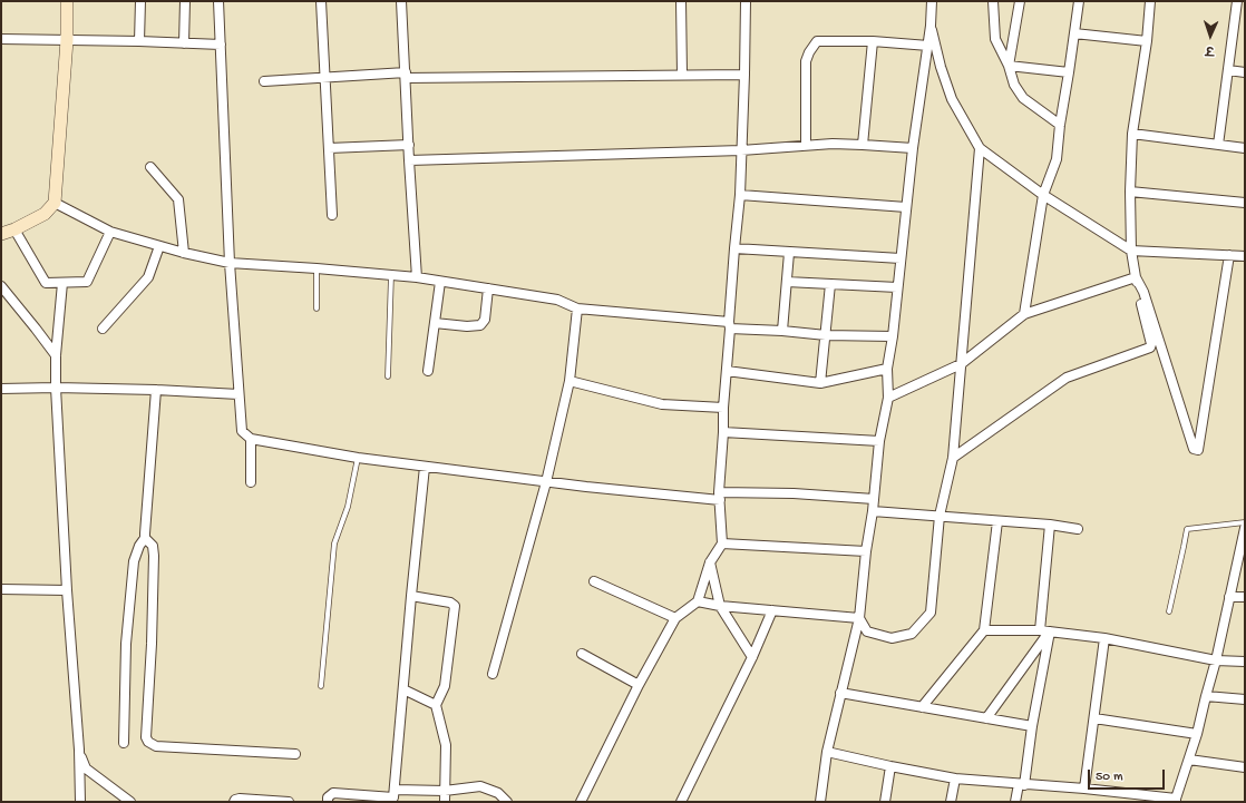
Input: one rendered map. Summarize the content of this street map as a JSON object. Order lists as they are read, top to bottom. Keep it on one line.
{"scale_bar":"50 m","north":"bottom"}
